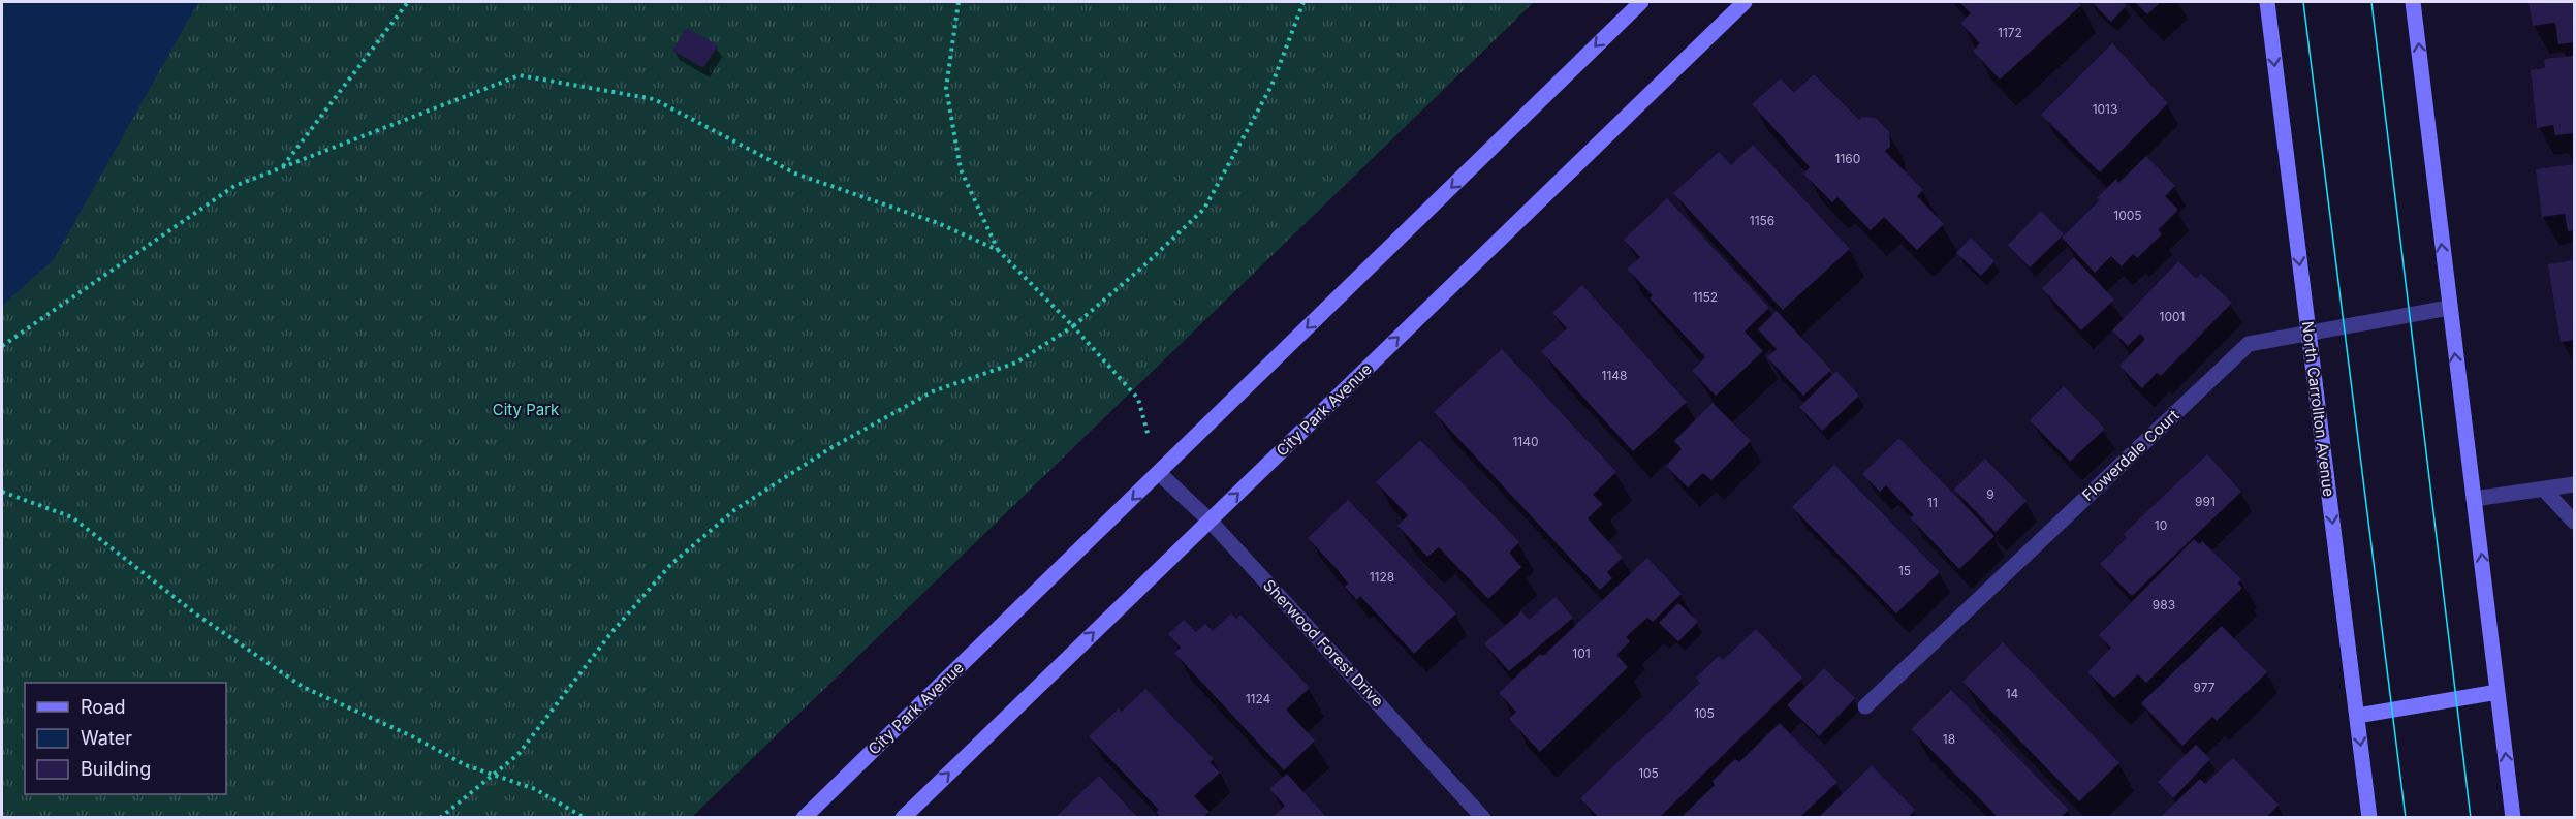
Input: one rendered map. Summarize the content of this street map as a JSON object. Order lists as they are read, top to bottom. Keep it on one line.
{"streets":{"main road":["North Carrollton Avenue","City Park Avenue"],"street":["Flowerdale Court","Sherwood Forest Drive"]},"crossings":[["North Carrollton Avenue","Flowerdale Court"],["City Park Avenue","Sherwood Forest Drive"]],"one_way":["North Carrollton Avenue"],"parks":["City Park"],"house_numbers":["1172","1013","1160","1005","1156","1152","1001","1148","1140","9","991","11","10","15","1128","983","101","977","14","1124","105","18","105"],"legend":["Road","Water","Building"]}
